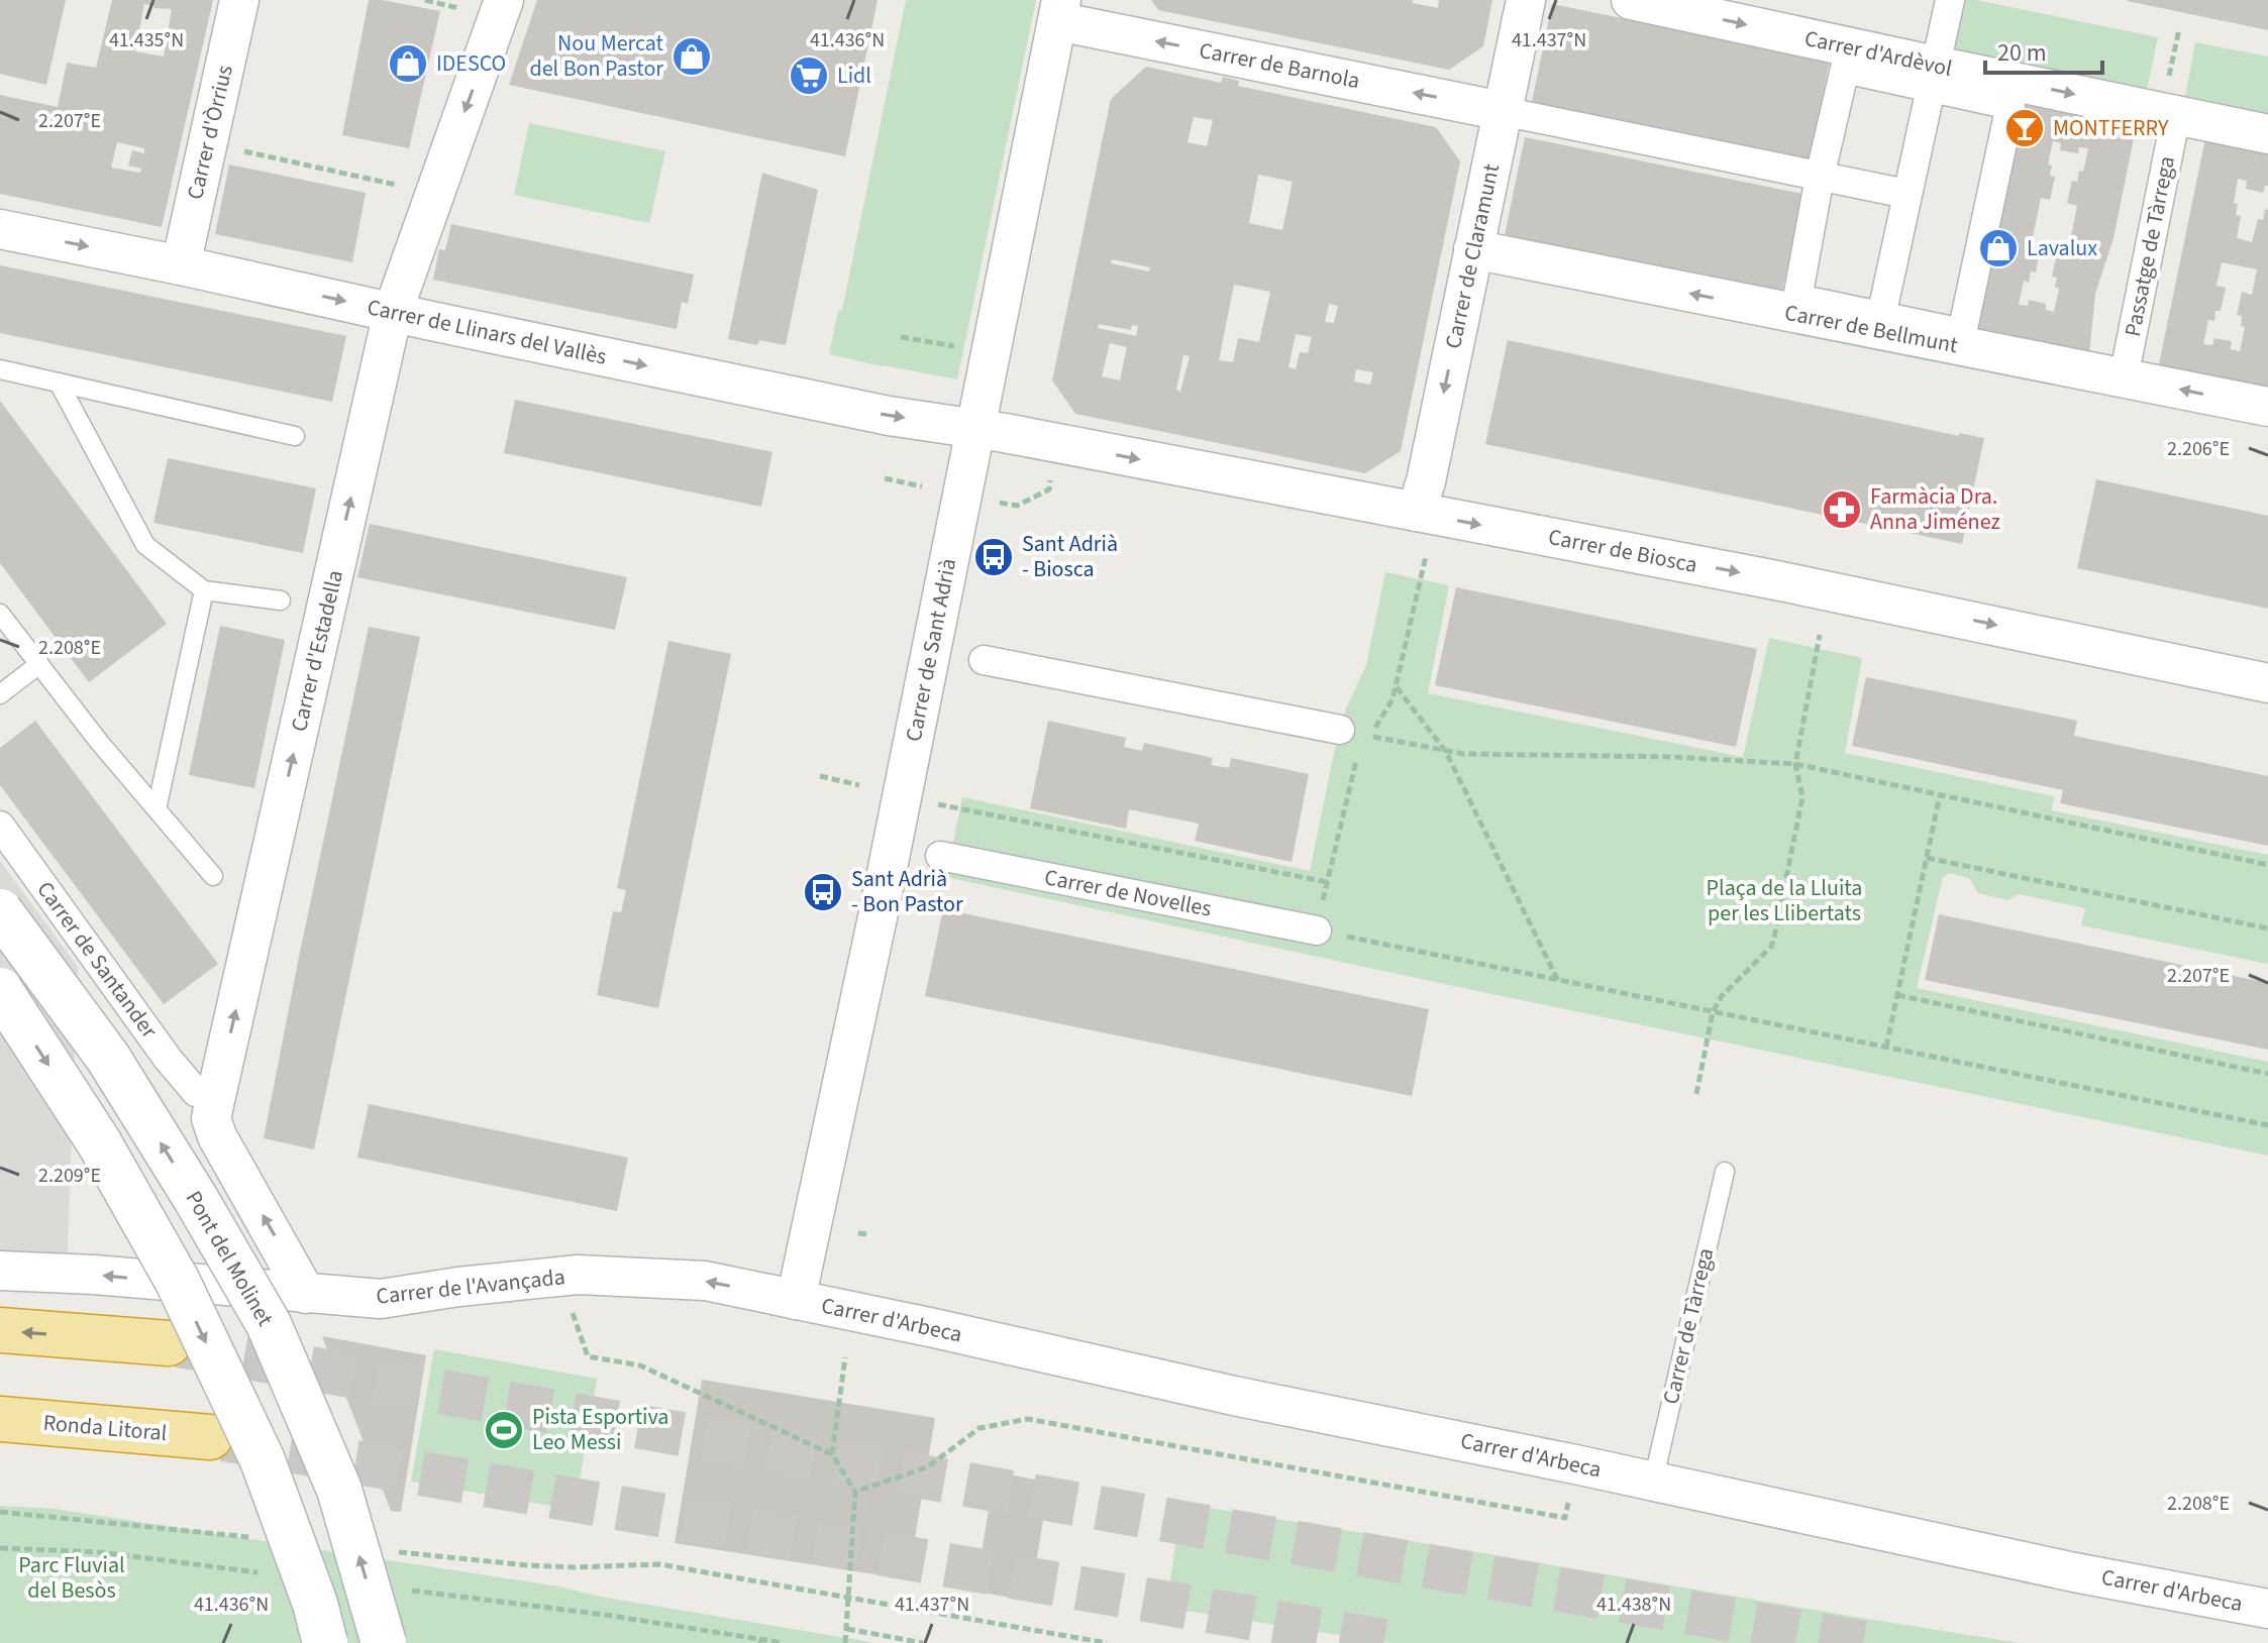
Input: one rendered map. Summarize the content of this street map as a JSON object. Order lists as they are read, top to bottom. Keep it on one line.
{"streets":{"highway":["Ronda Litoral"],"street":["Carrer d'Ardèvol","Carrer de Barnola","Carrer d'Òrrius","Passatge de Tàrrega","Carrer de Claramunt","Carrer de Bellmunt","Carrer de Llinars del Vallès","Carrer de Biosca","Carrer de Sant Adrià","Carrer d'Estadella","Carrer de Novelles","Carrer de Santander","Pont del Molinet","Carrer de l'Avançada","Carrer d'Arbeca"],"lane":["Carrer de Tàrrega"]},"crossings":[["Carrer d'Ardèvol","Passatge de Tàrrega"],["Carrer de Barnola","Carrer de Claramunt"],["Carrer de Barnola","Carrer de Sant Adrià"],["Carrer d'Òrrius","Carrer de Llinars del Vallès"],["Passatge de Tàrrega","Carrer de Bellmunt"],["Carrer de Claramunt","Carrer de Bellmunt"],["Carrer de Claramunt","Carrer de Biosca"],["Carrer de Llinars del Vallès","Carrer de Biosca"],["Carrer de Llinars del Vallès","Carrer de Sant Adrià"],["Carrer de Llinars del Vallès","Carrer d'Estadella"],["Carrer de Biosca","Carrer de Sant Adrià"],["Carrer de Sant Adrià","Carrer de l'Avançada"],["Carrer de Sant Adrià","Carrer d'Arbeca"],["Carrer d'Estadella","Carrer de l'Avançada"],["Carrer de l'Avançada","Carrer d'Arbeca"],["Carrer d'Arbeca","Carrer de Tàrrega"]],"one_way":["Carrer d'Ardèvol","Carrer de Barnola","Carrer de Claramunt","Carrer de Bellmunt","Carrer de Llinars del Vallès","Carrer de Biosca","Carrer de l'Avançada"],"parks":["Plaça de la Lluita per les Llibertats","Parc Fluvial del Besòs"],"places":{"shop":["Nou Mercat del Bon Pastor","IDESCO","Lavalux"],"supermarket":["Lidl"],"bar":["MONTFERRY"],"pharmacy":["Farmàcia Dra. Anna Jiménez"],"bus stop":["Sant Adrià - Biosca","Sant Adrià - Bon Pastor"],"sports":["Pista Esportiva Leo Messi"]},"scale_bar":"20 m","coordinates":["41.435°N","41.436°N","41.437°N","2.207°E","2.206°E","2.208°E","2.209°E","41.438°N"]}
